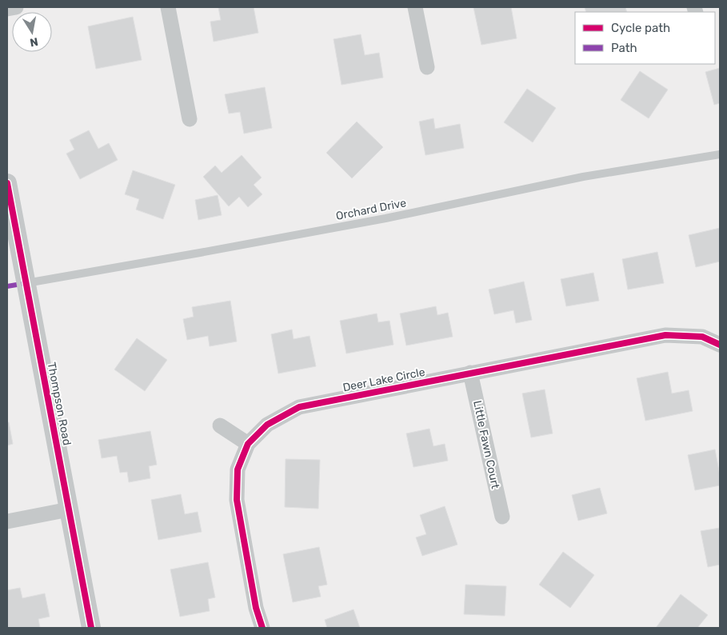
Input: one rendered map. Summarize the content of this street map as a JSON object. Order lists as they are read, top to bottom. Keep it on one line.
{"streets":{"street":["Deer Lake Circle","Thompson Road","Little Fawn Court"],"lane":["Orchard Drive"]},"crossings":[["Orchard Drive","Thompson Road"],["Deer Lake Circle","Little Fawn Court"]],"legend":["Cycle path","Path"],"north":"bottom"}
